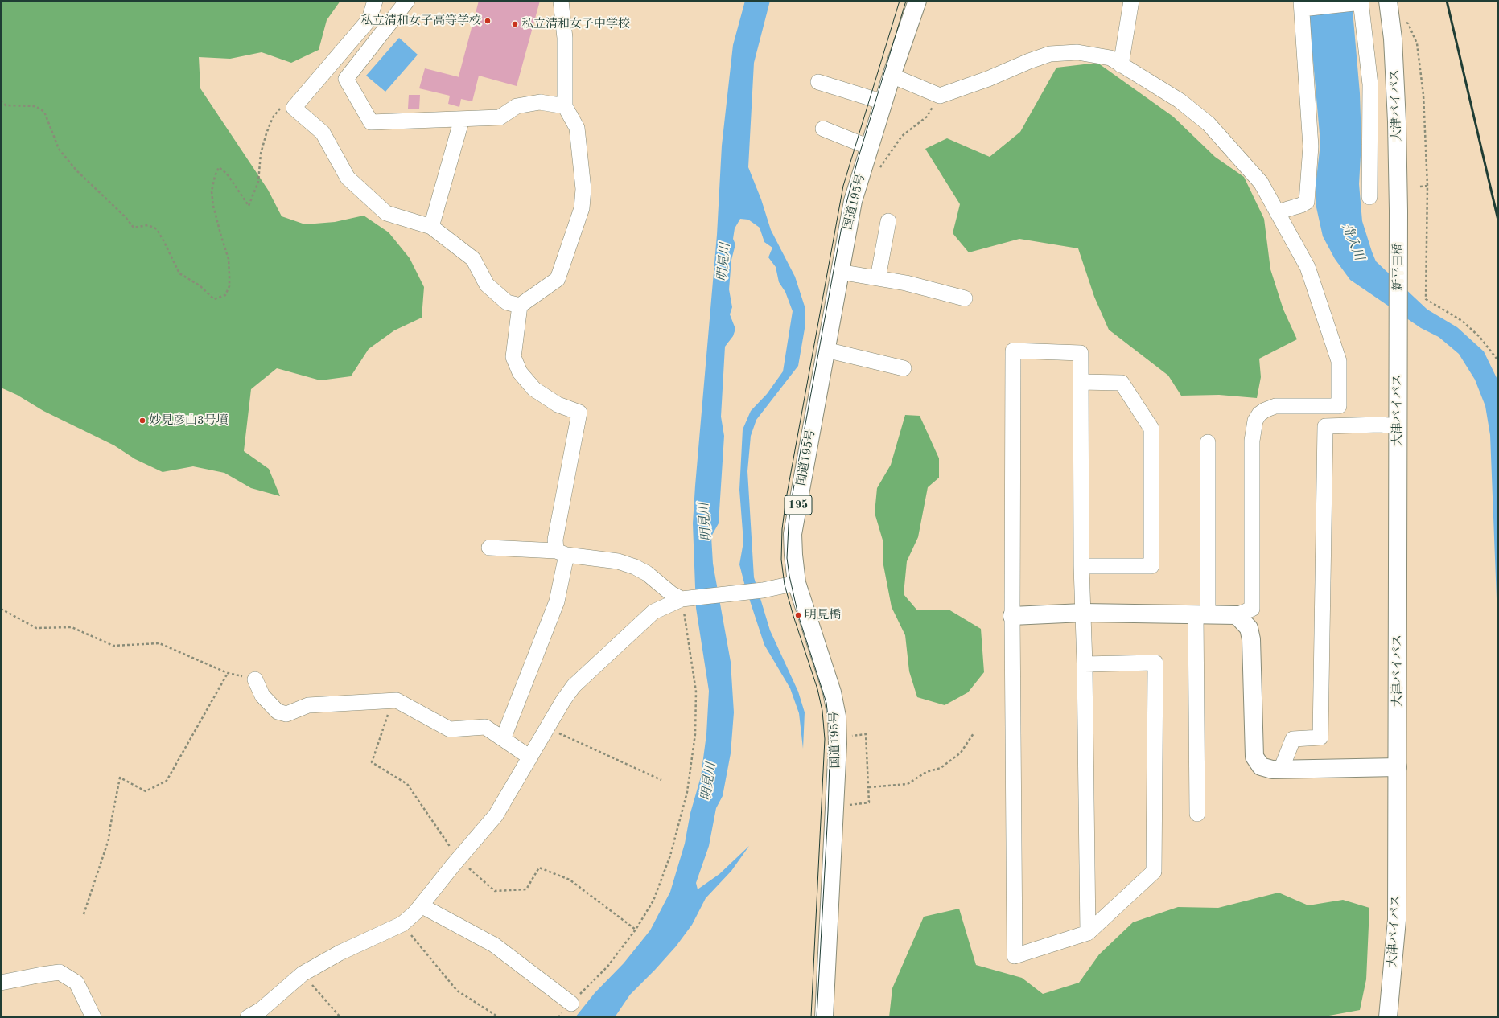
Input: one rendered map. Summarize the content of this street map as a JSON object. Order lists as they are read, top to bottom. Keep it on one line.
{"streets":{"main road":["大津バイパス","国道195号","新平田橋","195"]},"crossings":[["大津バイパス","新平田橋"]],"water":["舟入川","明見川"],"places":["私立清和女子高等学校","私立清和女子中学校","妙見彦山3号墳","明見橋"]}
